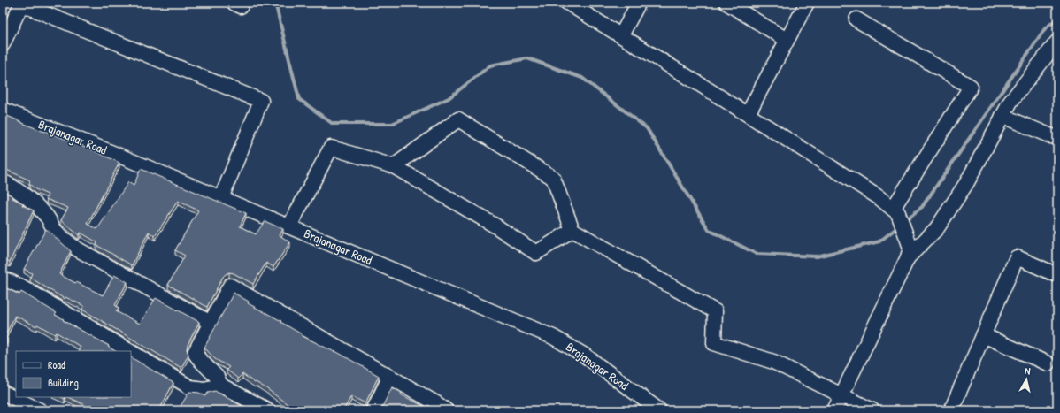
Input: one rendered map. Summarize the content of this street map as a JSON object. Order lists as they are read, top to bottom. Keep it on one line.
{"streets":{"street":["Brajanagar Road"]},"legend":["Road","Building"],"north":"top"}
